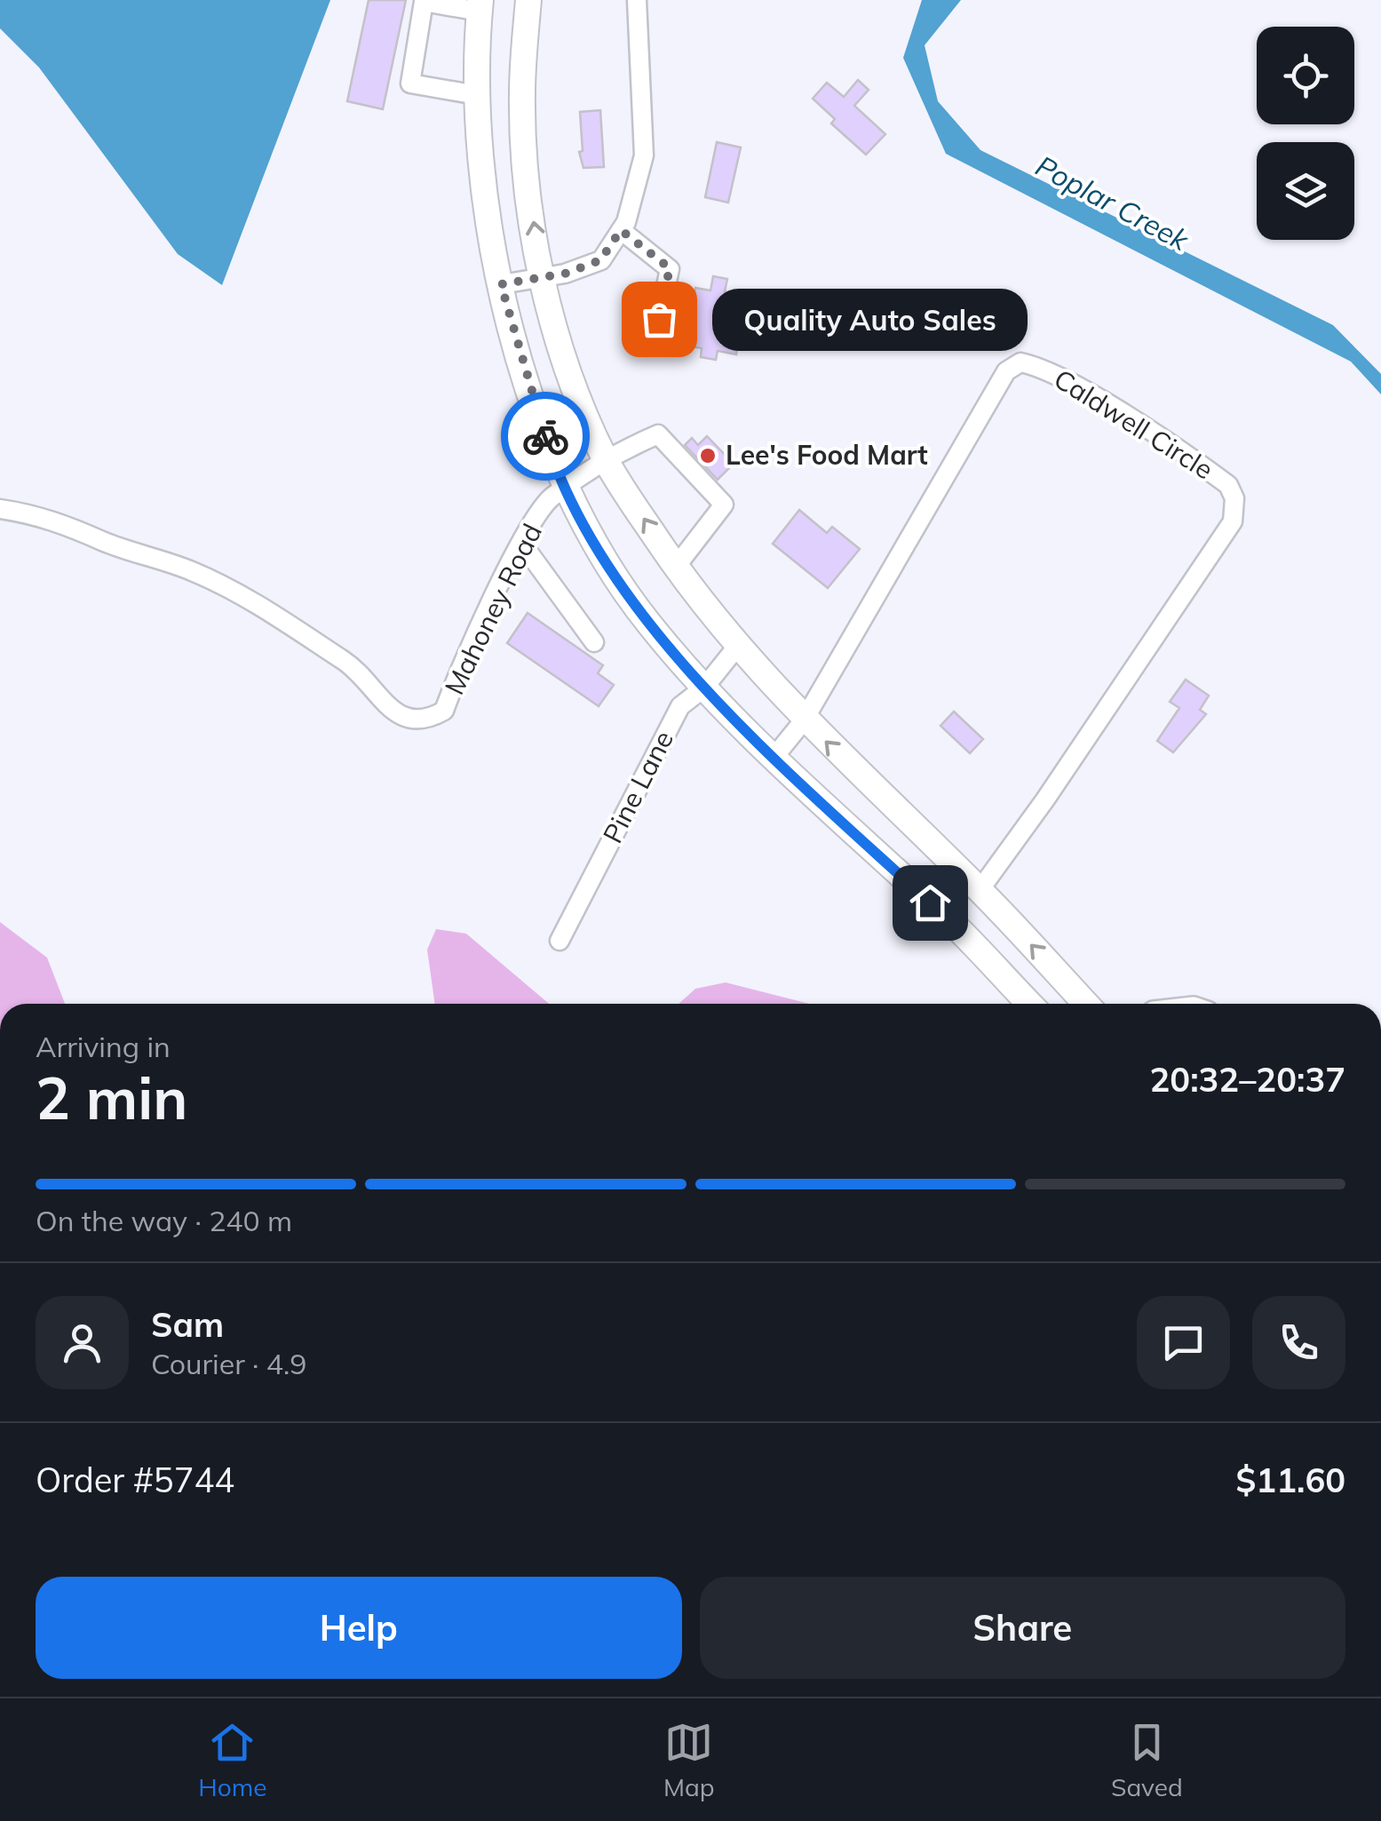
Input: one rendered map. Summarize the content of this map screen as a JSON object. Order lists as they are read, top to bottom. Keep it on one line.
{"streets":{"street":["Caldwell Circle","Mahoney Road","Pine Lane"]},"water":["Poplar Creek"],"places":["Quality Auto Sales","Lee's Food Mart"],"page":{"bubble":"Quality Auto Sales","heading":["2 min","Arriving in","20:32–20:37"],"panel":["Sam","Courier · 4.9","Order #5744","$11.60"],"bar":"On the way · 240 m","buttons":["Help","Share"],"tabs":["Home","Map","Saved"]}}
